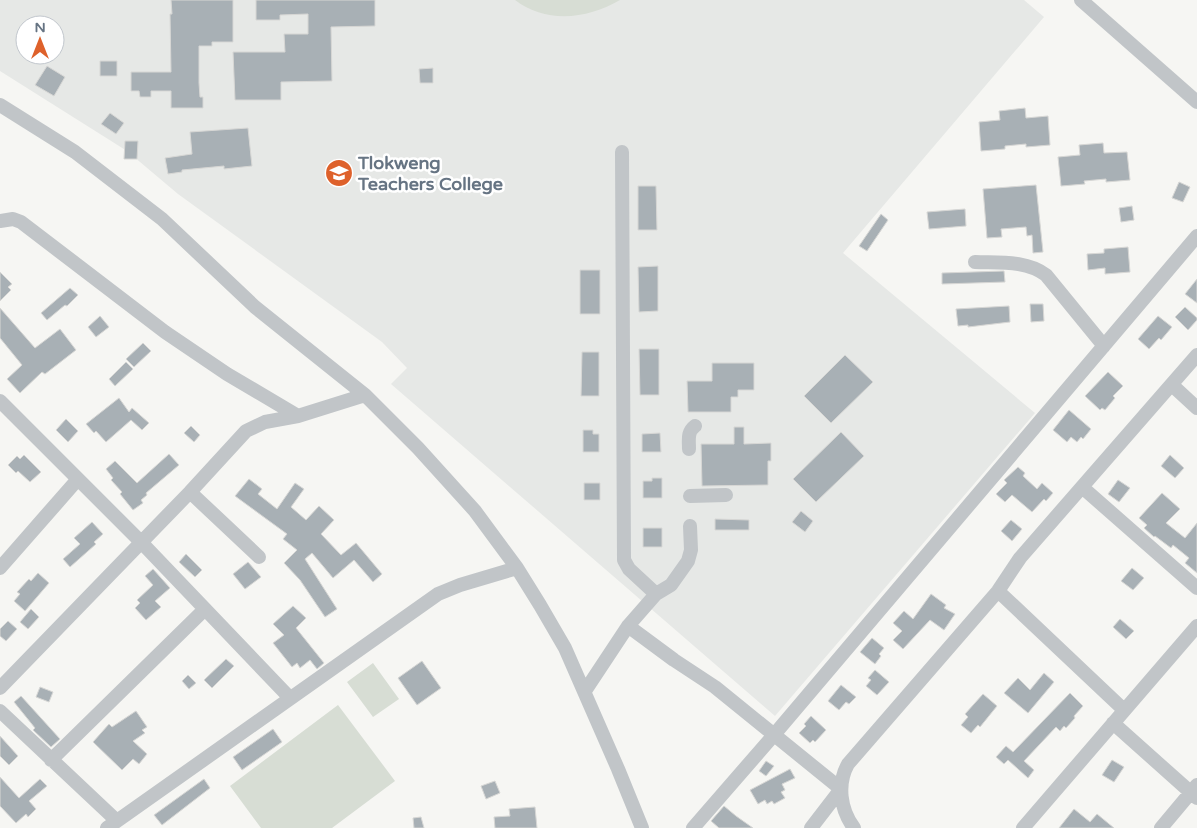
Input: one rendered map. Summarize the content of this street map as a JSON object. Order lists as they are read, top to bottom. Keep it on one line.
{"places":{"school or university":["Tlokweng Teachers College"]},"north":"top"}
